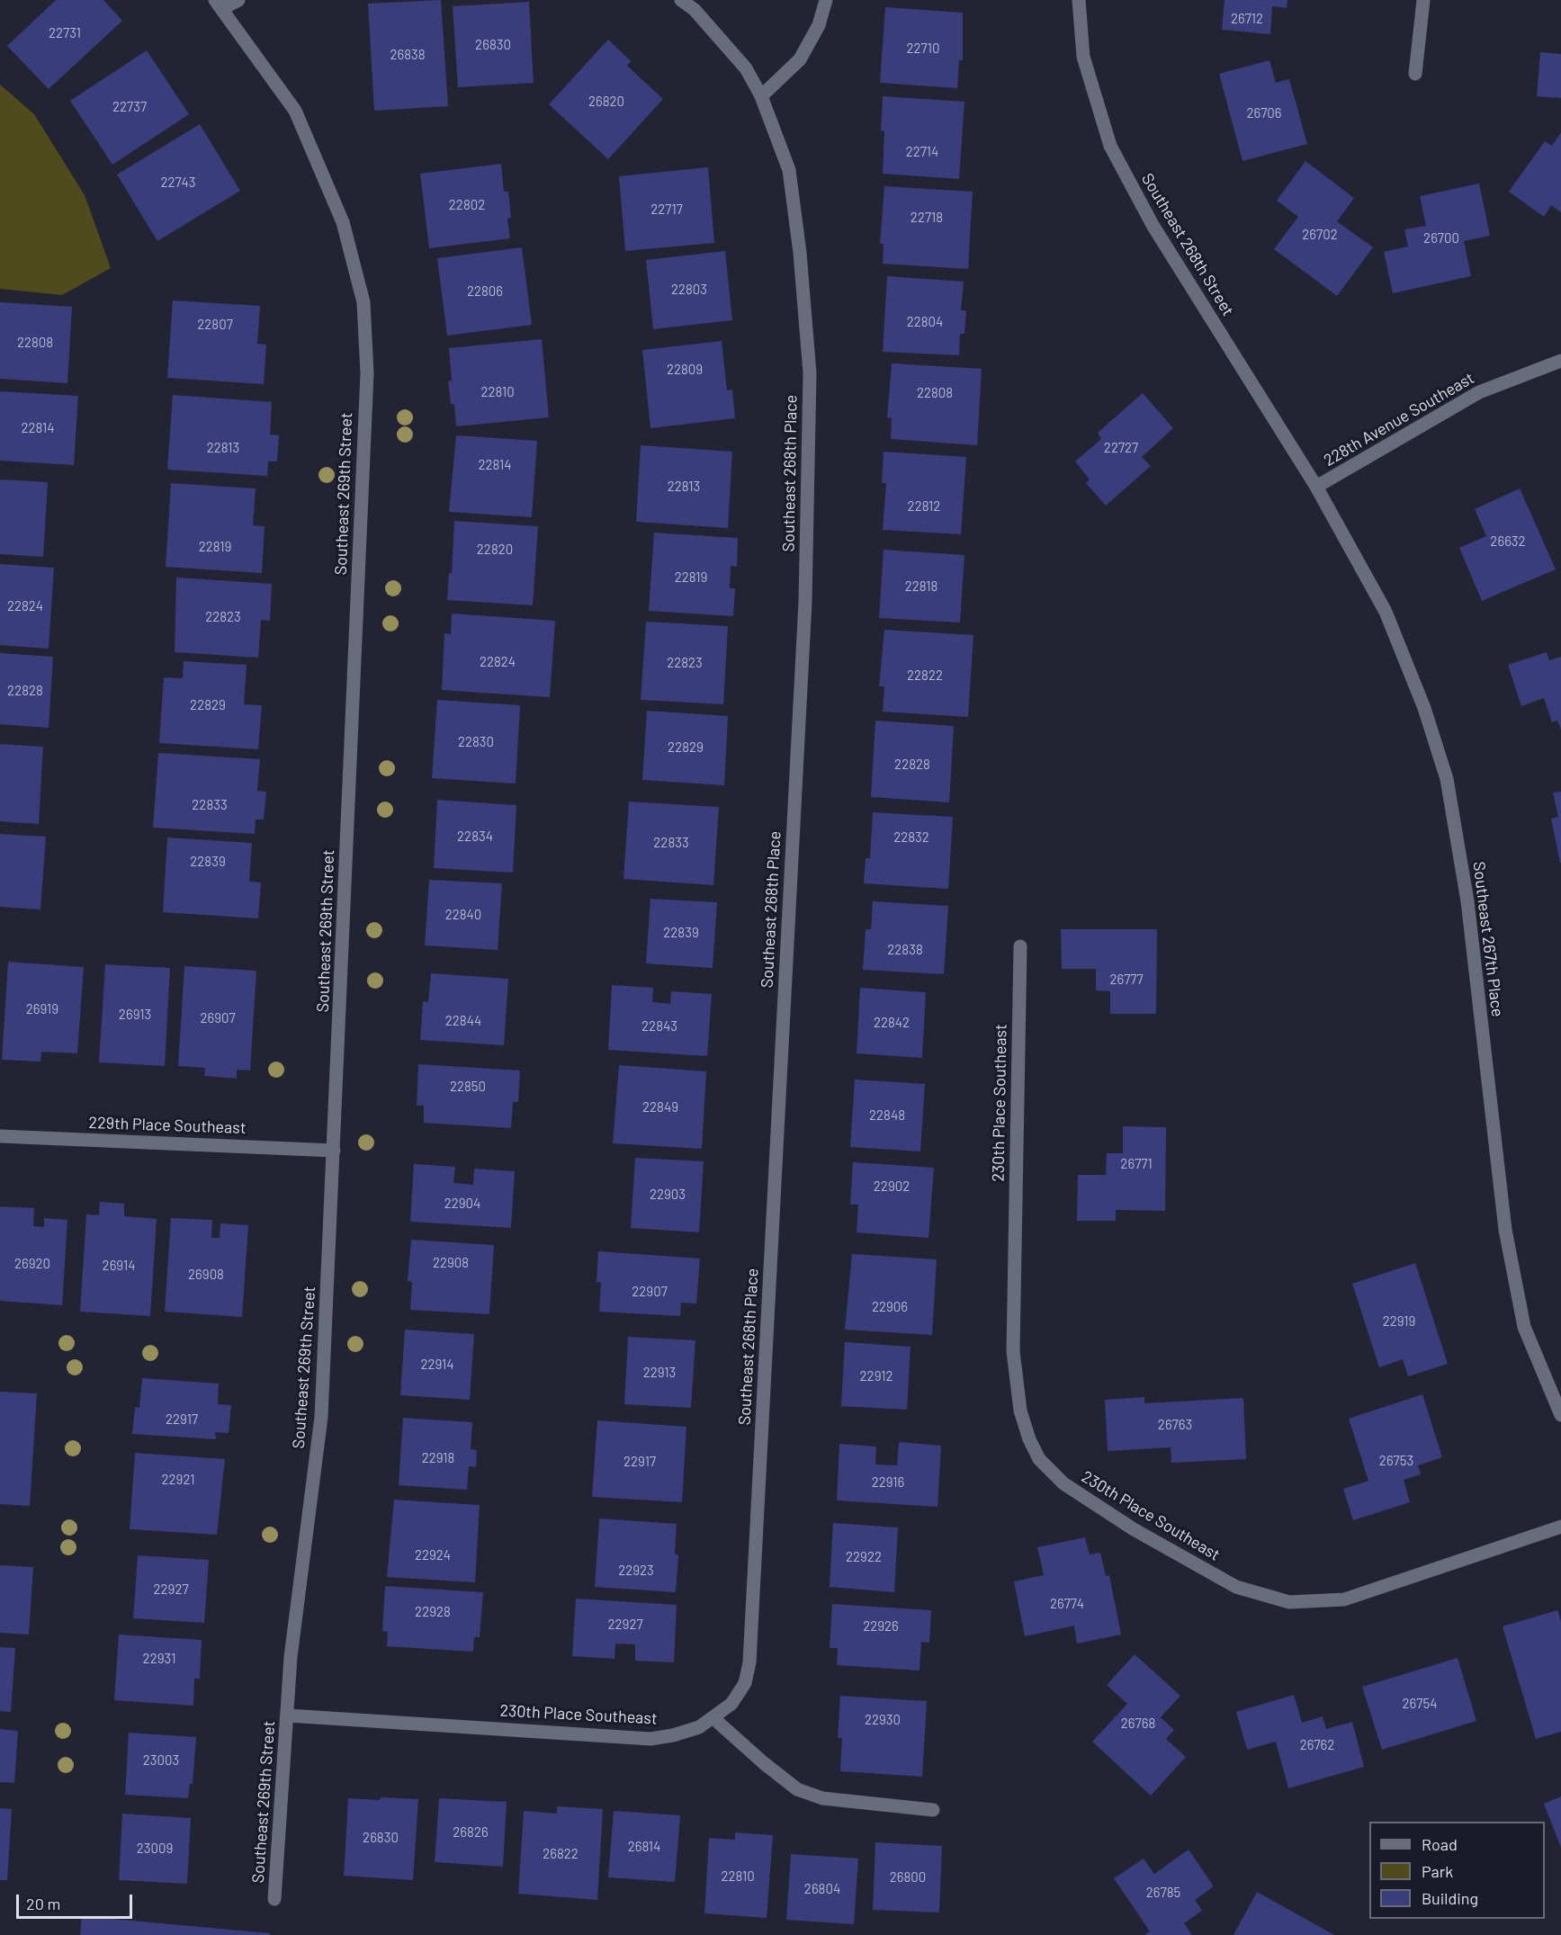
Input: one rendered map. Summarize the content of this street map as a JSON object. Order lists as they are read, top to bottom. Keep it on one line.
{"streets":{"street":["Southeast 268th Street","228th Avenue Southeast","Southeast 268th Place","Southeast 269th Street","Southeast 267th Place","230th Place Southeast","229th Place Southeast"]},"crossings":[["Southeast 268th Street","228th Avenue Southeast"],["Southeast 268th Street","Southeast 267th Place"],["228th Avenue Southeast","Southeast 267th Place"],["Southeast 268th Place","230th Place Southeast"],["Southeast 269th Street","230th Place Southeast"],["Southeast 269th Street","229th Place Southeast"]],"house_numbers":["26712","22731","26830","22710","26838","26820","22737","26706","22714","22743","22802","22717","22718","26702","26700","22803","22806","22804","22807","22808","22809","22810","22808","22814","22813","22727","22814","22813","22812","26632","22819","22820","22819","22818","22824","22823","22824","22823","22822","22828","22829","22830","22829","22828","22833","22834","22832","22833","22839","22840","22839","22838","26777","26919","26913","26907","22844","22842","22843","22850","22849","22848","26771","22902","22903","22904","22908","26920","26914","26908","22907","22906","22919","22914","22913","22912","22917","26763","22918","26753","22917","22921","22916","22924","22922","22923","22927","26774","22928","22927","22926","22931","26754","22930","26768","26762","23003","26826","26830","26814","23009","26822","22810","26800","26804","26785"],"legend":["Road","Park","Building"],"scale_bar":"20 m"}
